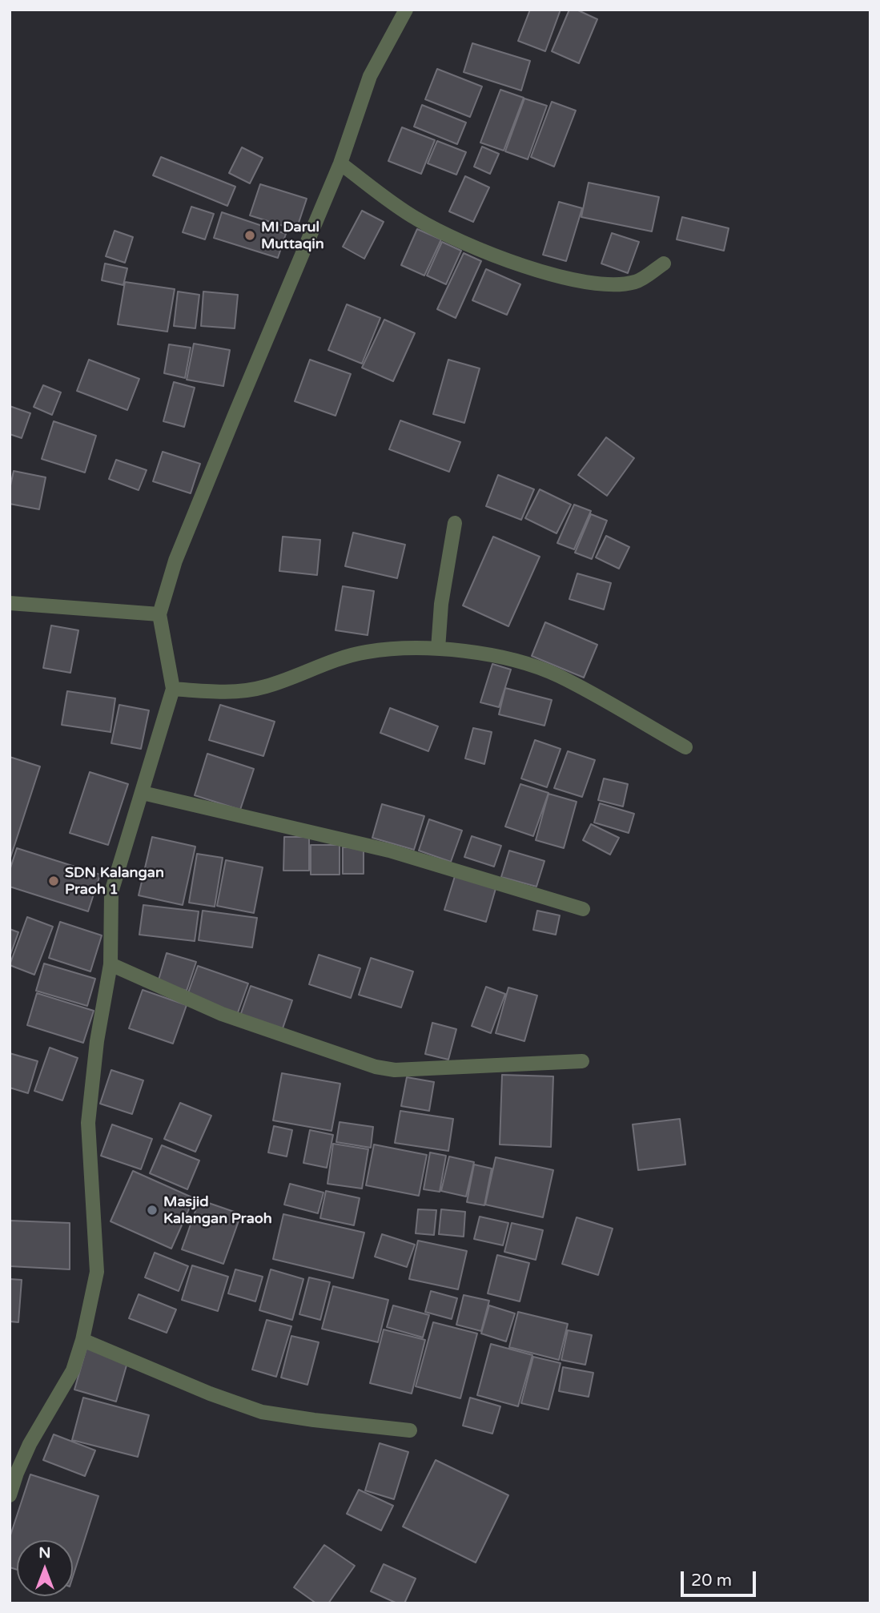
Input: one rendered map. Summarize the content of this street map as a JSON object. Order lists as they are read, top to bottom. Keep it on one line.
{"places":["MI Darul Muttaqin","SDN Kalangan Praoh 1","Masjid Kalangan Praoh"],"scale_bar":"20 m","north":"top"}
